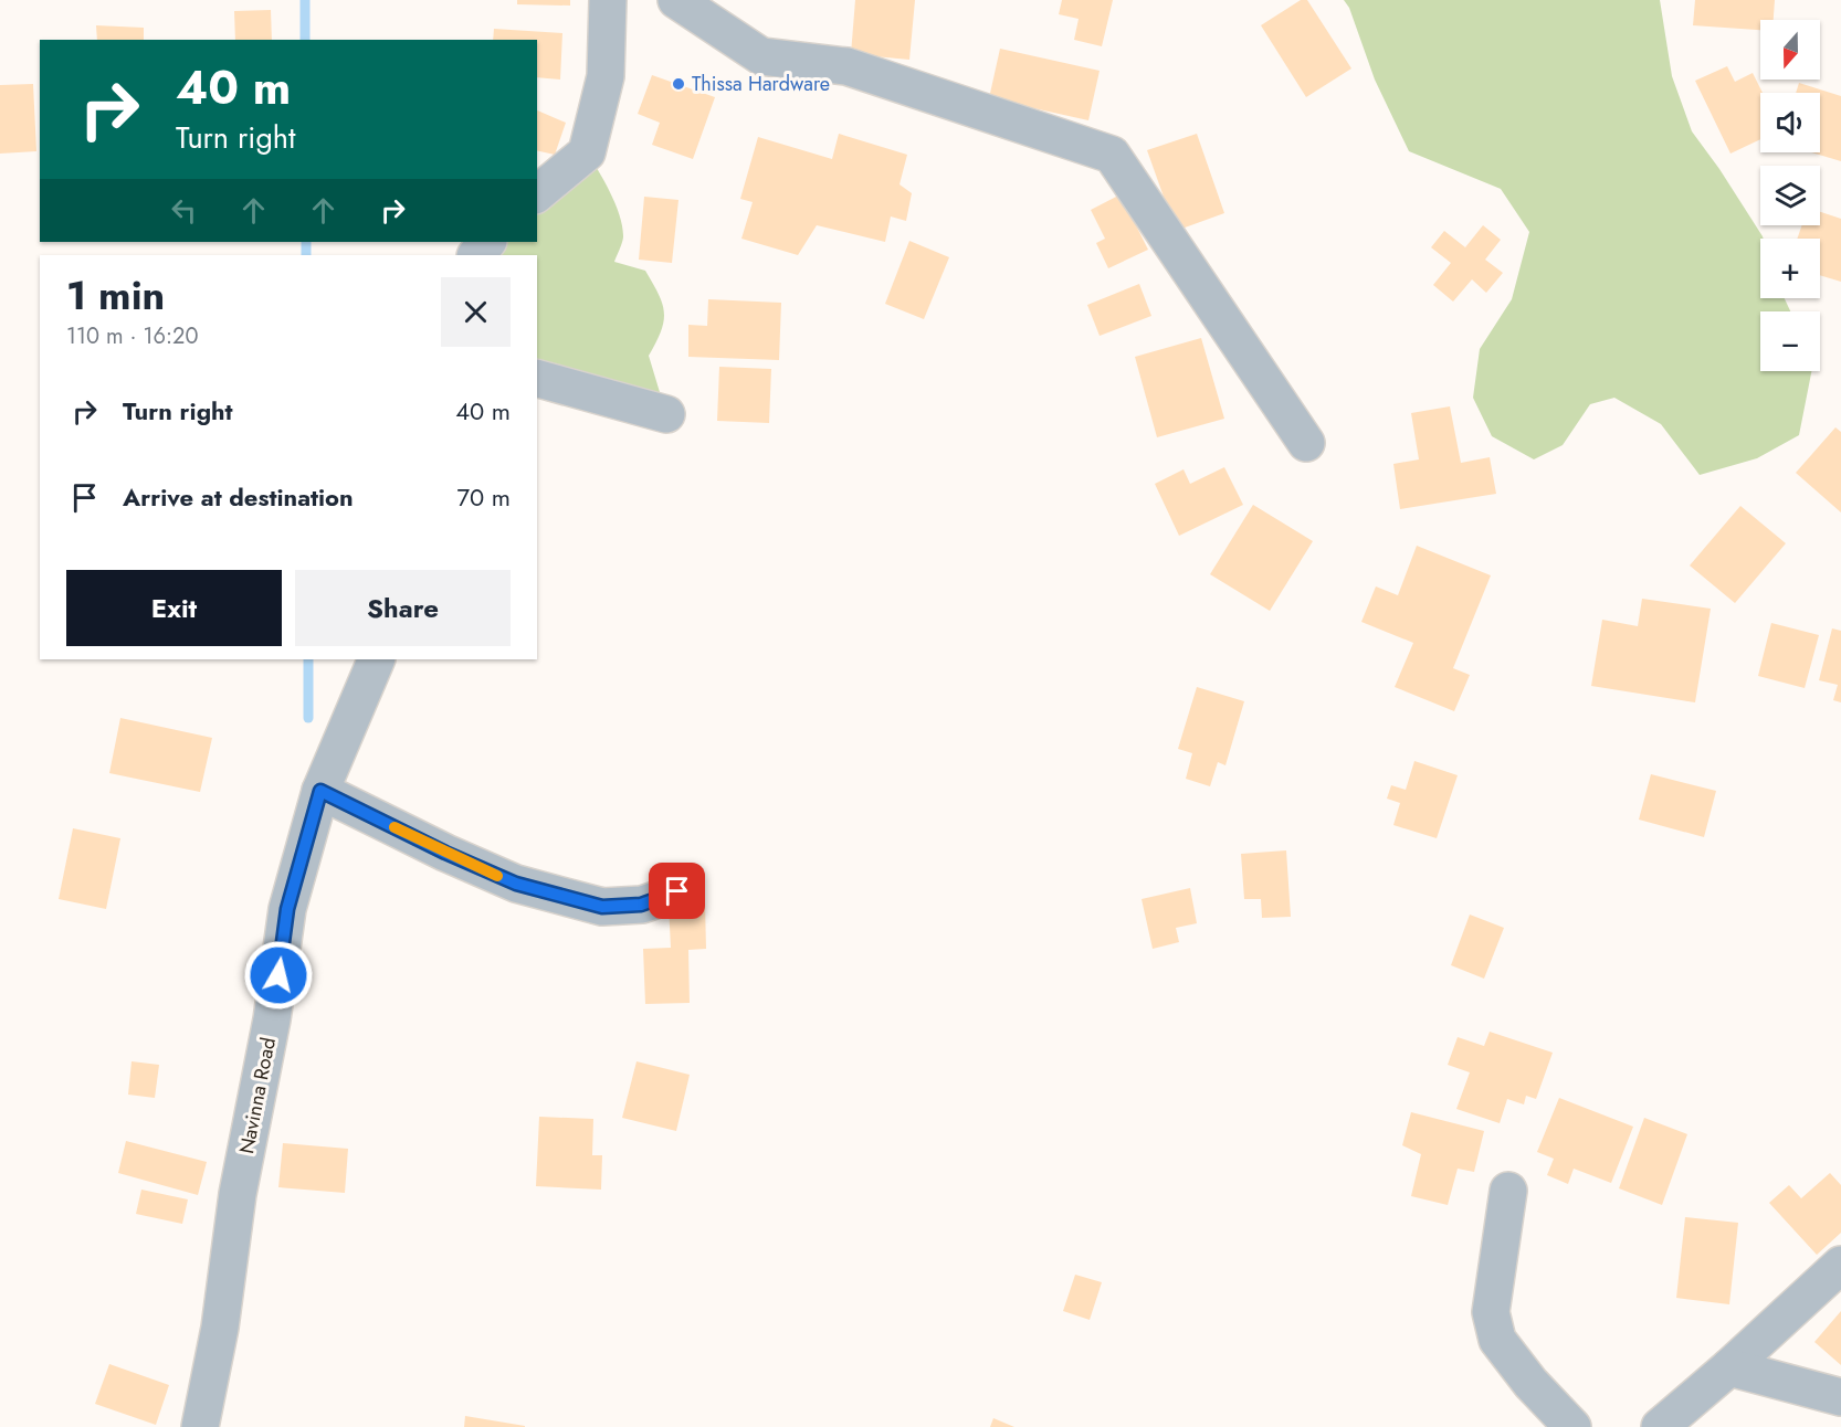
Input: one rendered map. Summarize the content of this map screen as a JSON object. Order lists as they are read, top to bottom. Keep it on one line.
{"streets":{"street":["Navinna Road"]},"places":["Thissa Hardware"],"north":"bottom","page":{"map_buttons":["+","−"],"turn":["40 m","Turn right"],"heading":["1 min","110 m · 16:20"],"list":[{"name":"Turn right","value":"40 m"},{"name":"Arrive at destination","value":"70 m"}],"buttons":["Exit","Share"]}}
